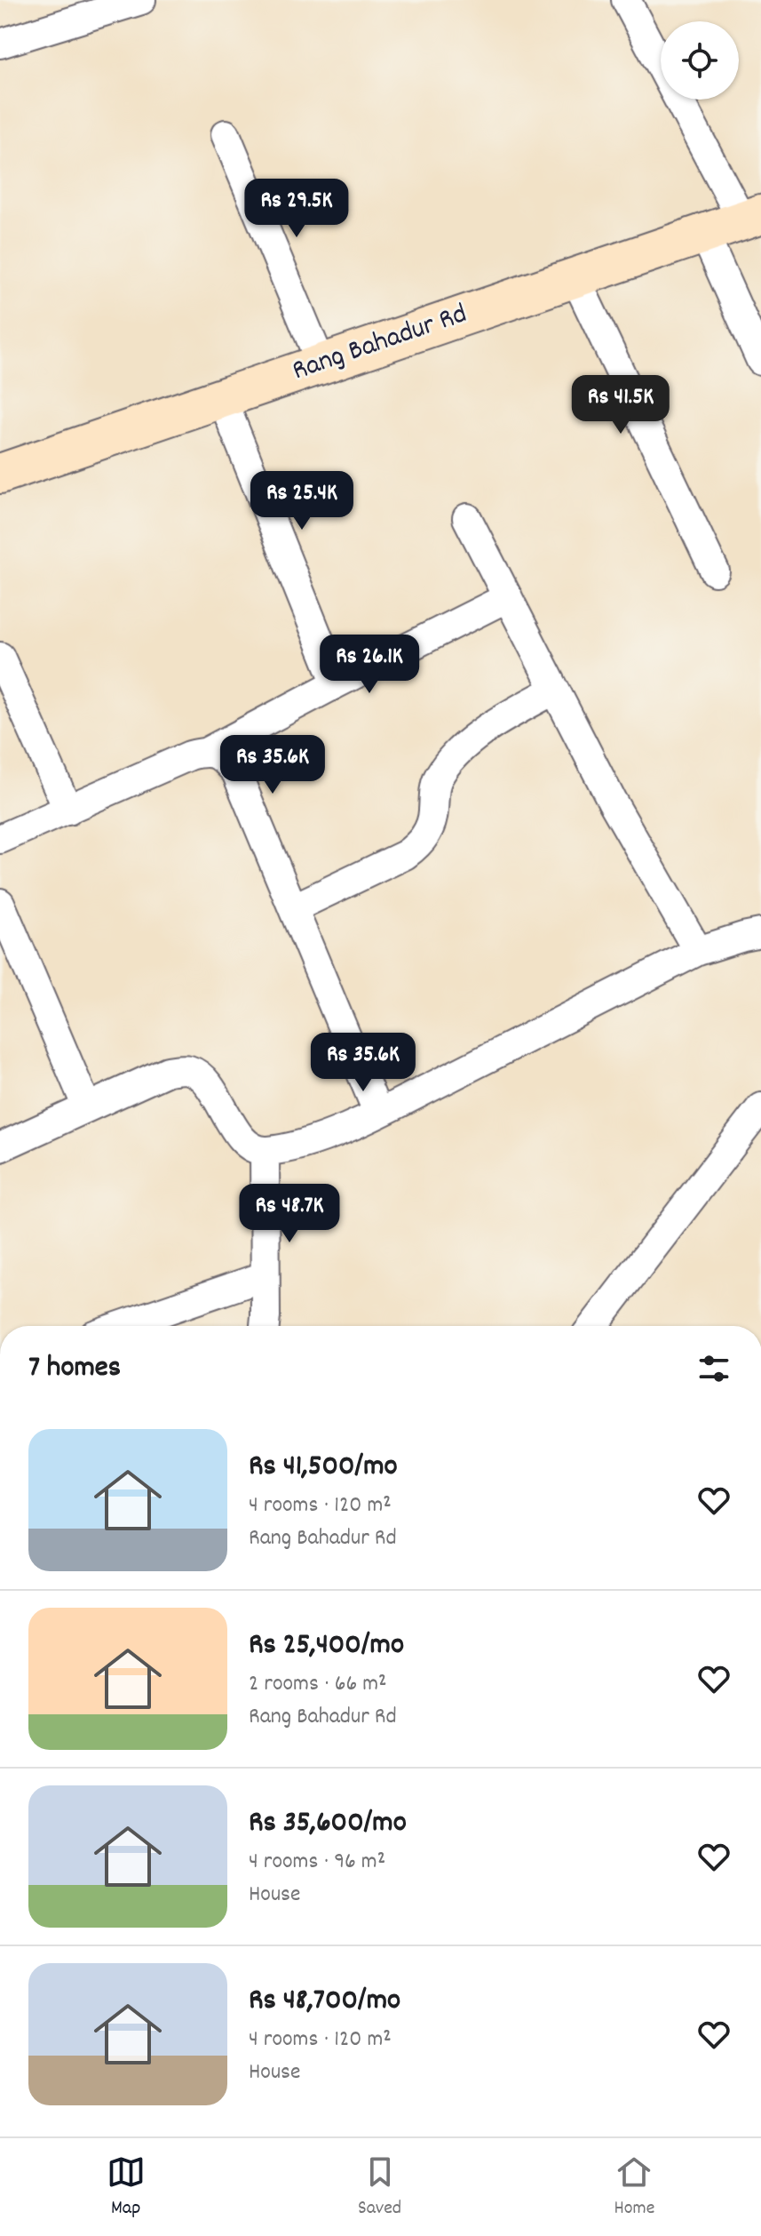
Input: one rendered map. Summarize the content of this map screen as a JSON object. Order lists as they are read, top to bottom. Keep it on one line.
{"streets":{"street":["Rang Bahadur Rd"]},"page":{"price":["Rs 29.5K","Rs 41.5K","Rs 25.4K","Rs 26.1K","Rs 35.6K","Rs 35.6K","Rs 48.7K"],"heading":"7 homes","list":[{"name":"Rs 41,500/mo","note":"4 rooms · 120 m² · Rang Bahadur Rd"},{"name":"Rs 25,400/mo","note":"2 rooms · 66 m² · Rang Bahadur Rd"},{"name":"Rs 35,600/mo","note":"4 rooms · 96 m² · House"},{"name":"Rs 48,700/mo","note":"4 rooms · 120 m² · House"}],"tabs":["Map","Saved","Home"]}}
